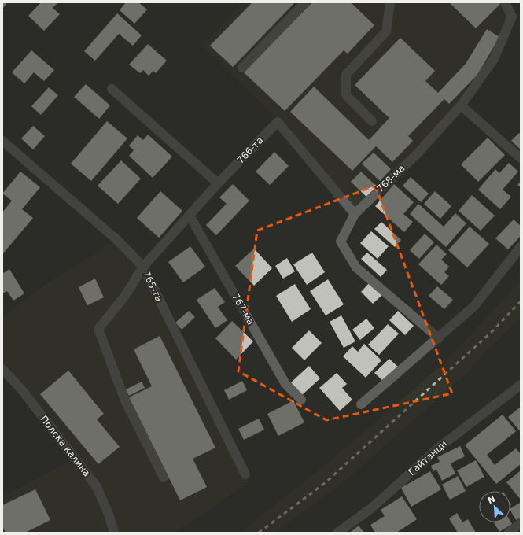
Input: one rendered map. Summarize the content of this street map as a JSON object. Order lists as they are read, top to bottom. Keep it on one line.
{"streets":{"street":["766-та","768-ма","765-та","767-ма","Полска калина","Гайтанци"]},"crossings":[["766-та","768-ма"],["766-та","765-та"],["766-та","767-ма"]],"north":"top left"}
